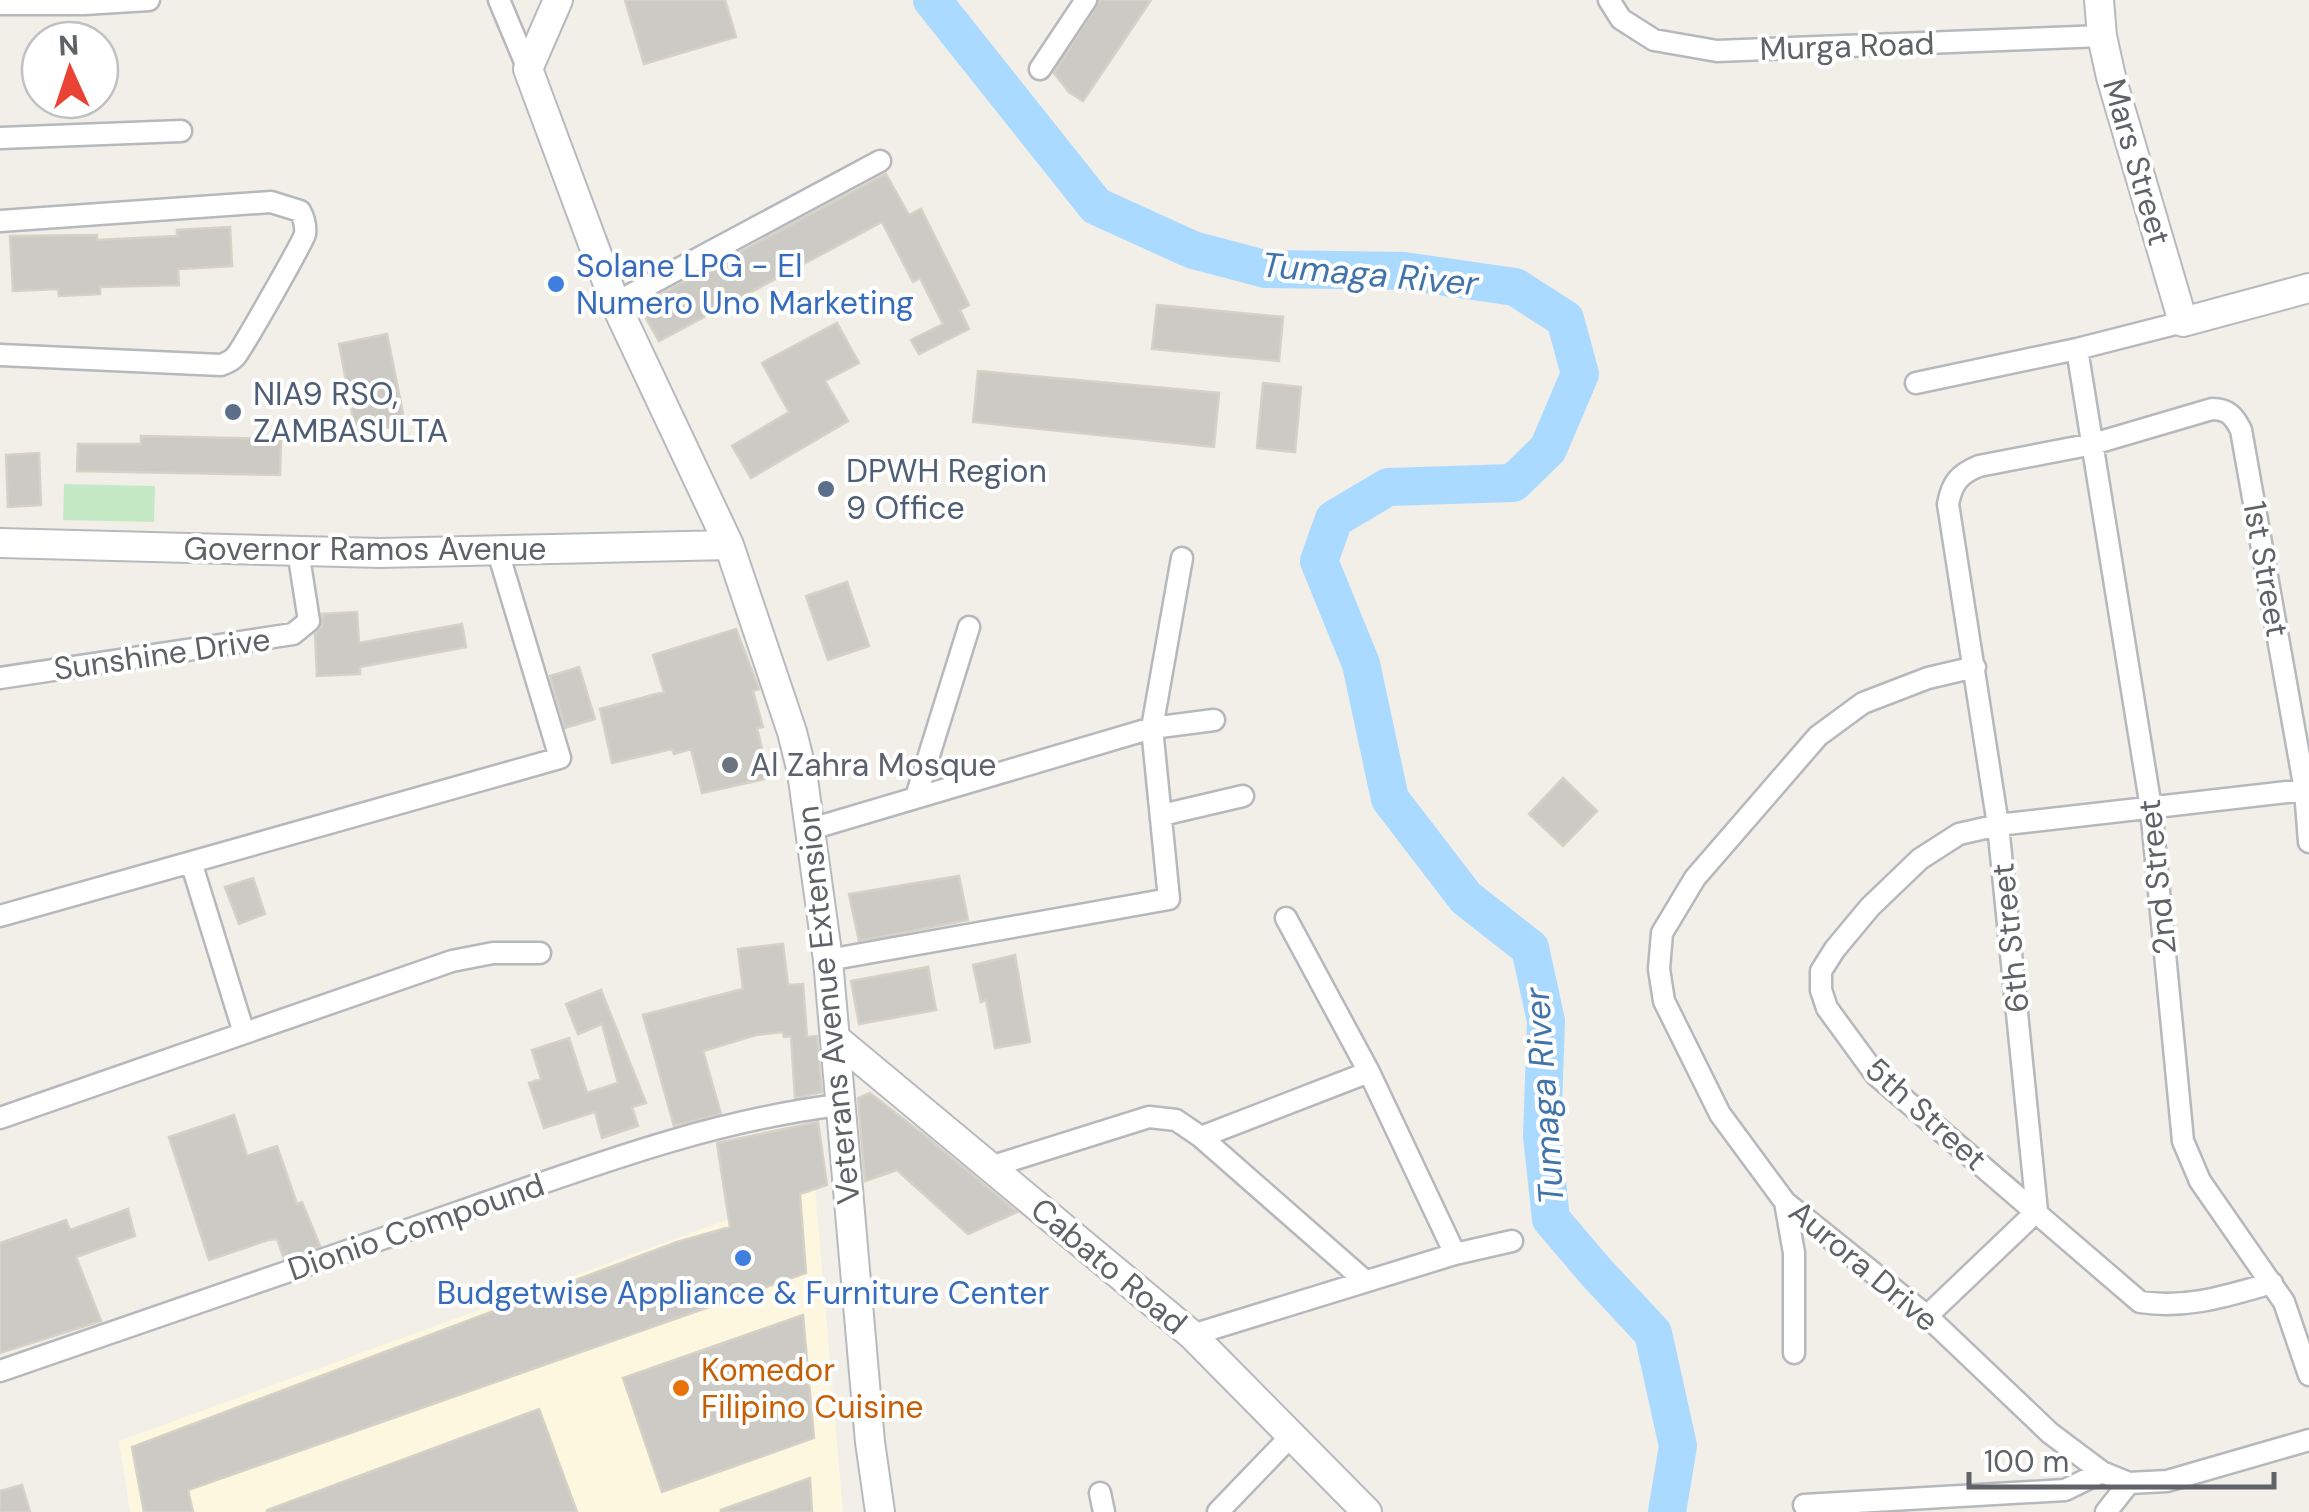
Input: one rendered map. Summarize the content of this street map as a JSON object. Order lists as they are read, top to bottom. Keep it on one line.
{"streets":{"main road":["Mars Street","Governor Ramos Avenue","Veterans Avenue Extension","Cabato Road"],"street":["Murga Road","1st Street","Sunshine Drive","2nd Street","6th Street","5th Street","Dionio Compound","Aurora Drive"]},"crossings":[["Murga Road","Mars Street"],["Governor Ramos Avenue","Sunshine Drive"],["Governor Ramos Avenue","Veterans Avenue Extension"],["1st Street","2nd Street"],["1st Street","6th Street"],["2nd Street","6th Street"],["2nd Street","5th Street"],["6th Street","5th Street"],["6th Street","Aurora Drive"],["Veterans Avenue Extension","Dionio Compound"],["Veterans Avenue Extension","Cabato Road"]],"water":["Tumaga River"],"places":["Solane LPG - El Numero Uno Marketing","NIA9 RSO, ZAMBASULTA","DPWH Region 9 Office","Al Zahra Mosque","Budgetwise Appliance & Furniture Center","Komedor Filipino Cuisine"],"scale_bar":"100 m","north":"top"}
